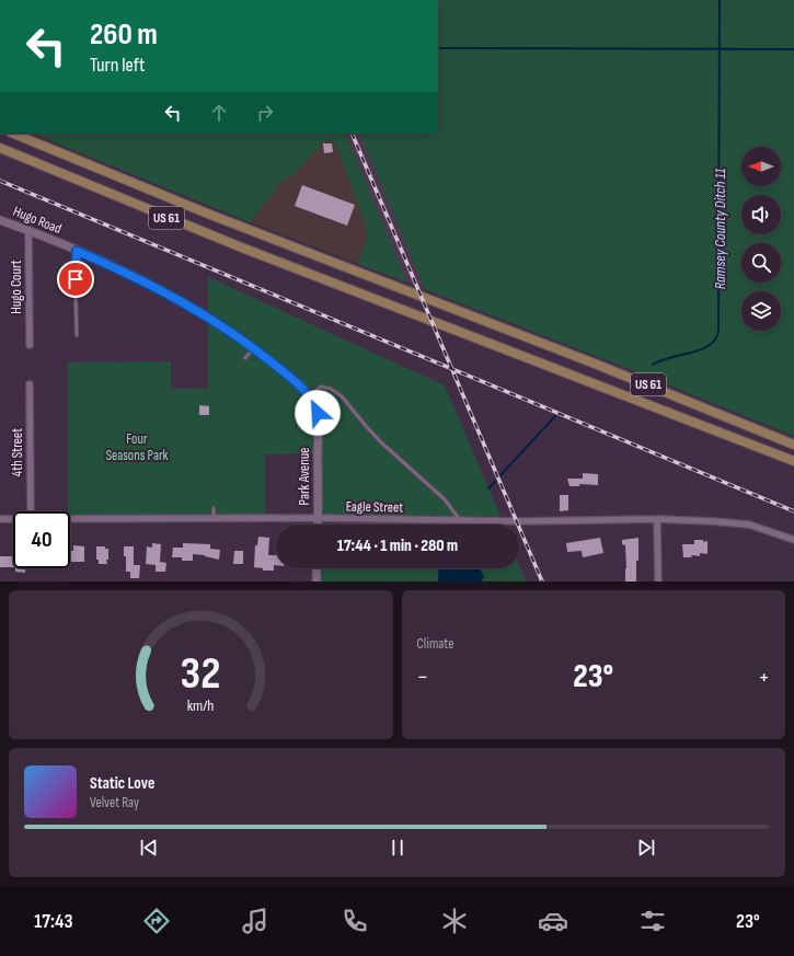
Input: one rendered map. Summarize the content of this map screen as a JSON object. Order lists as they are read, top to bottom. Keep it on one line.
{"streets":{"main road":["US 61"],"street":["Hugo Road","Hugo Court","4th Street","Park Avenue","Eagle Street"]},"crossings":[["Hugo Road","Hugo Court"],["Hugo Road","Park Avenue"],["Park Avenue","Eagle Street"]],"water":["Ramsey County Ditch 11"],"parks":["Four Seasons Park"],"north":"left","page":{"turn":["260 m","Turn left"],"limit":"40","trip":"17:44 · 1 min · 280 m","tile":"Climate","heat":["−","23°","+"],"song":["Static Love","Velvet Ray"],"tabs":["17:43","23°"],"gauge":["32","km/h"]}}
